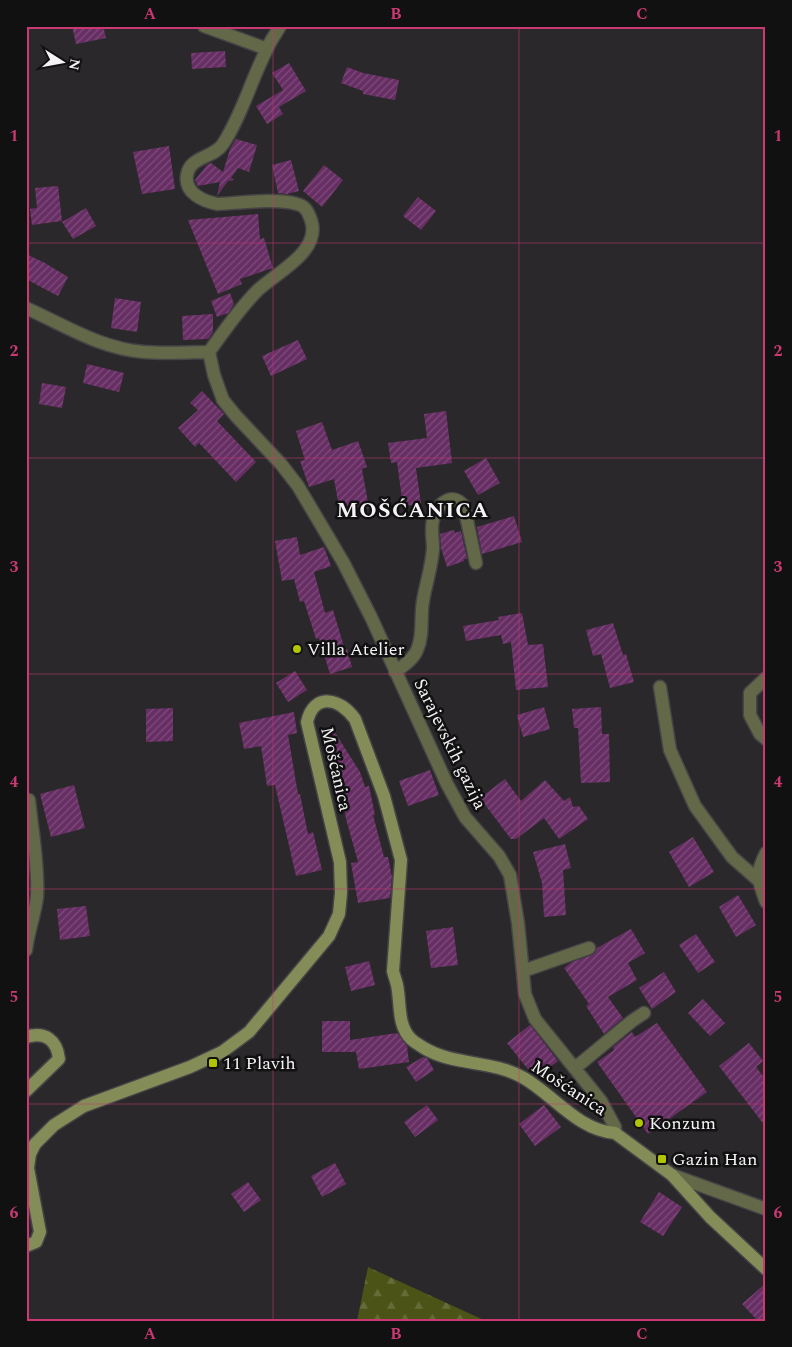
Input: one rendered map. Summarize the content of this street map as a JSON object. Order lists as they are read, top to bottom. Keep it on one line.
{"streets":{"main road":["Mošćanica"],"street":["Sarajevskih gazija"]},"crossings":[["Sarajevskih gazija","Mošćanica"]],"districts":["MOŠĆANICA"],"places":{"other":["Villa Atelier","Konzum"],"transit":["11 Plavih","Gazin Han"]},"north":"right","grid":{"columns":["A","B","C"],"rows":["1","2","3","4","5","6"]}}
